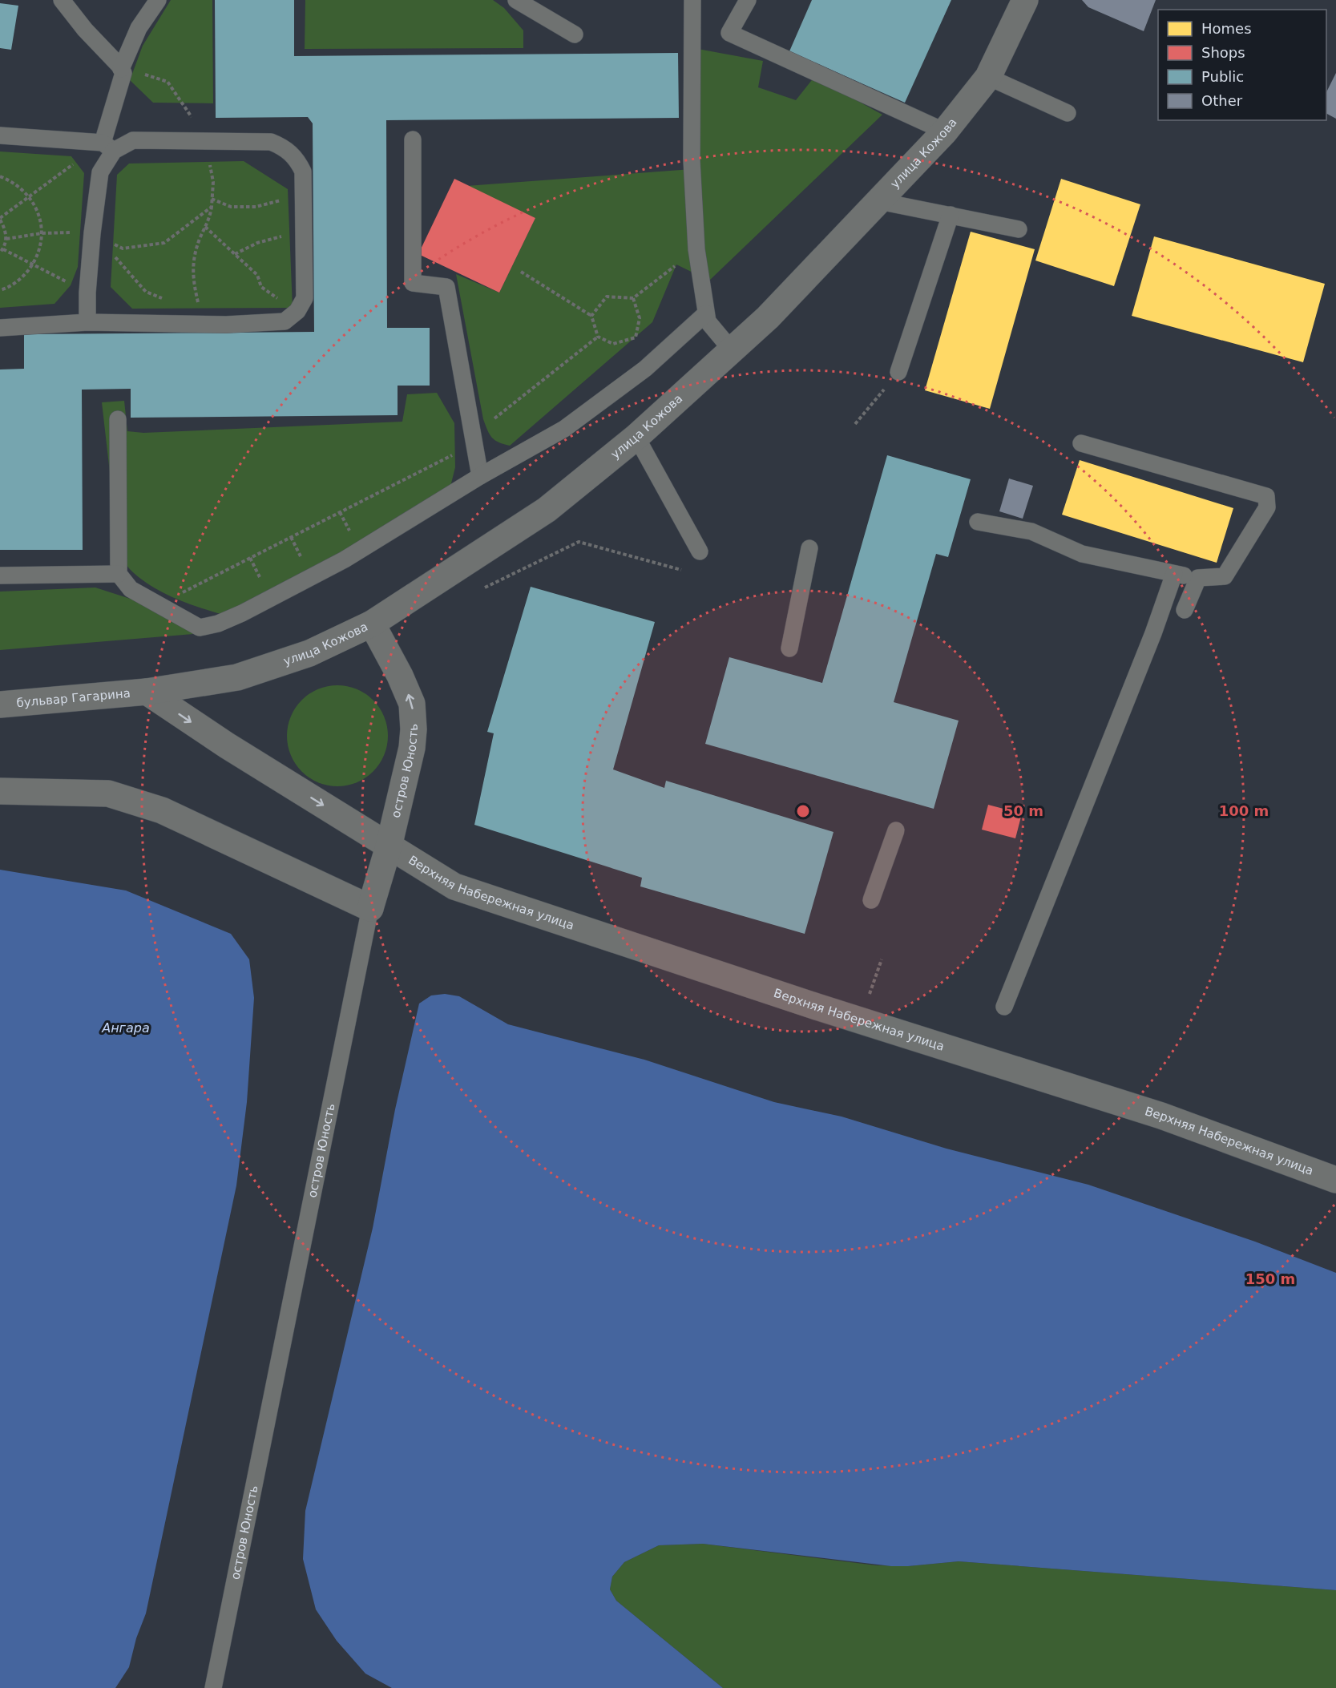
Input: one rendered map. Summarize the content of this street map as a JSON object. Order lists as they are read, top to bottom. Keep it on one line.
{"streets":{"street":["улица Кожова","бульвар Гагарина","остров Юность","Верхняя Набережная улица"]},"crossings":[["улица Кожова","бульвар Гагарина"],["улица Кожова","остров Юность"],["улица Кожова","Верхняя Набережная улица"],["бульвар Гагарина","Верхняя Набережная улица"],["остров Юность","Верхняя Набережная улица"]],"water":["Ангара"],"legend":["Homes","Shops","Public","Other"],"rings":["50 m","100 m","150 m"]}
